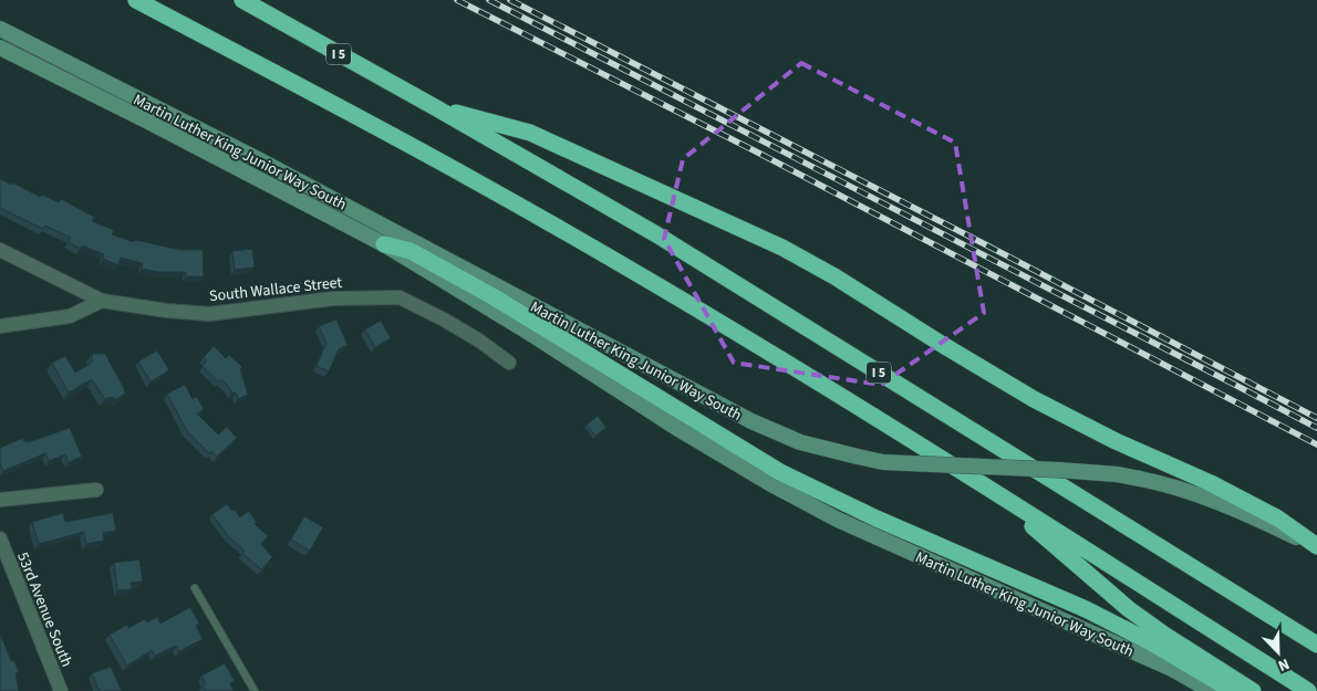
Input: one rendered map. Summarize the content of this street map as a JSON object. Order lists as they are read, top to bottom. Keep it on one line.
{"streets":{"highway":["I 5"],"main road":["Martin Luther King Junior Way South"],"street":["South Wallace Street","53rd Avenue South"]},"north":"bottom right"}
